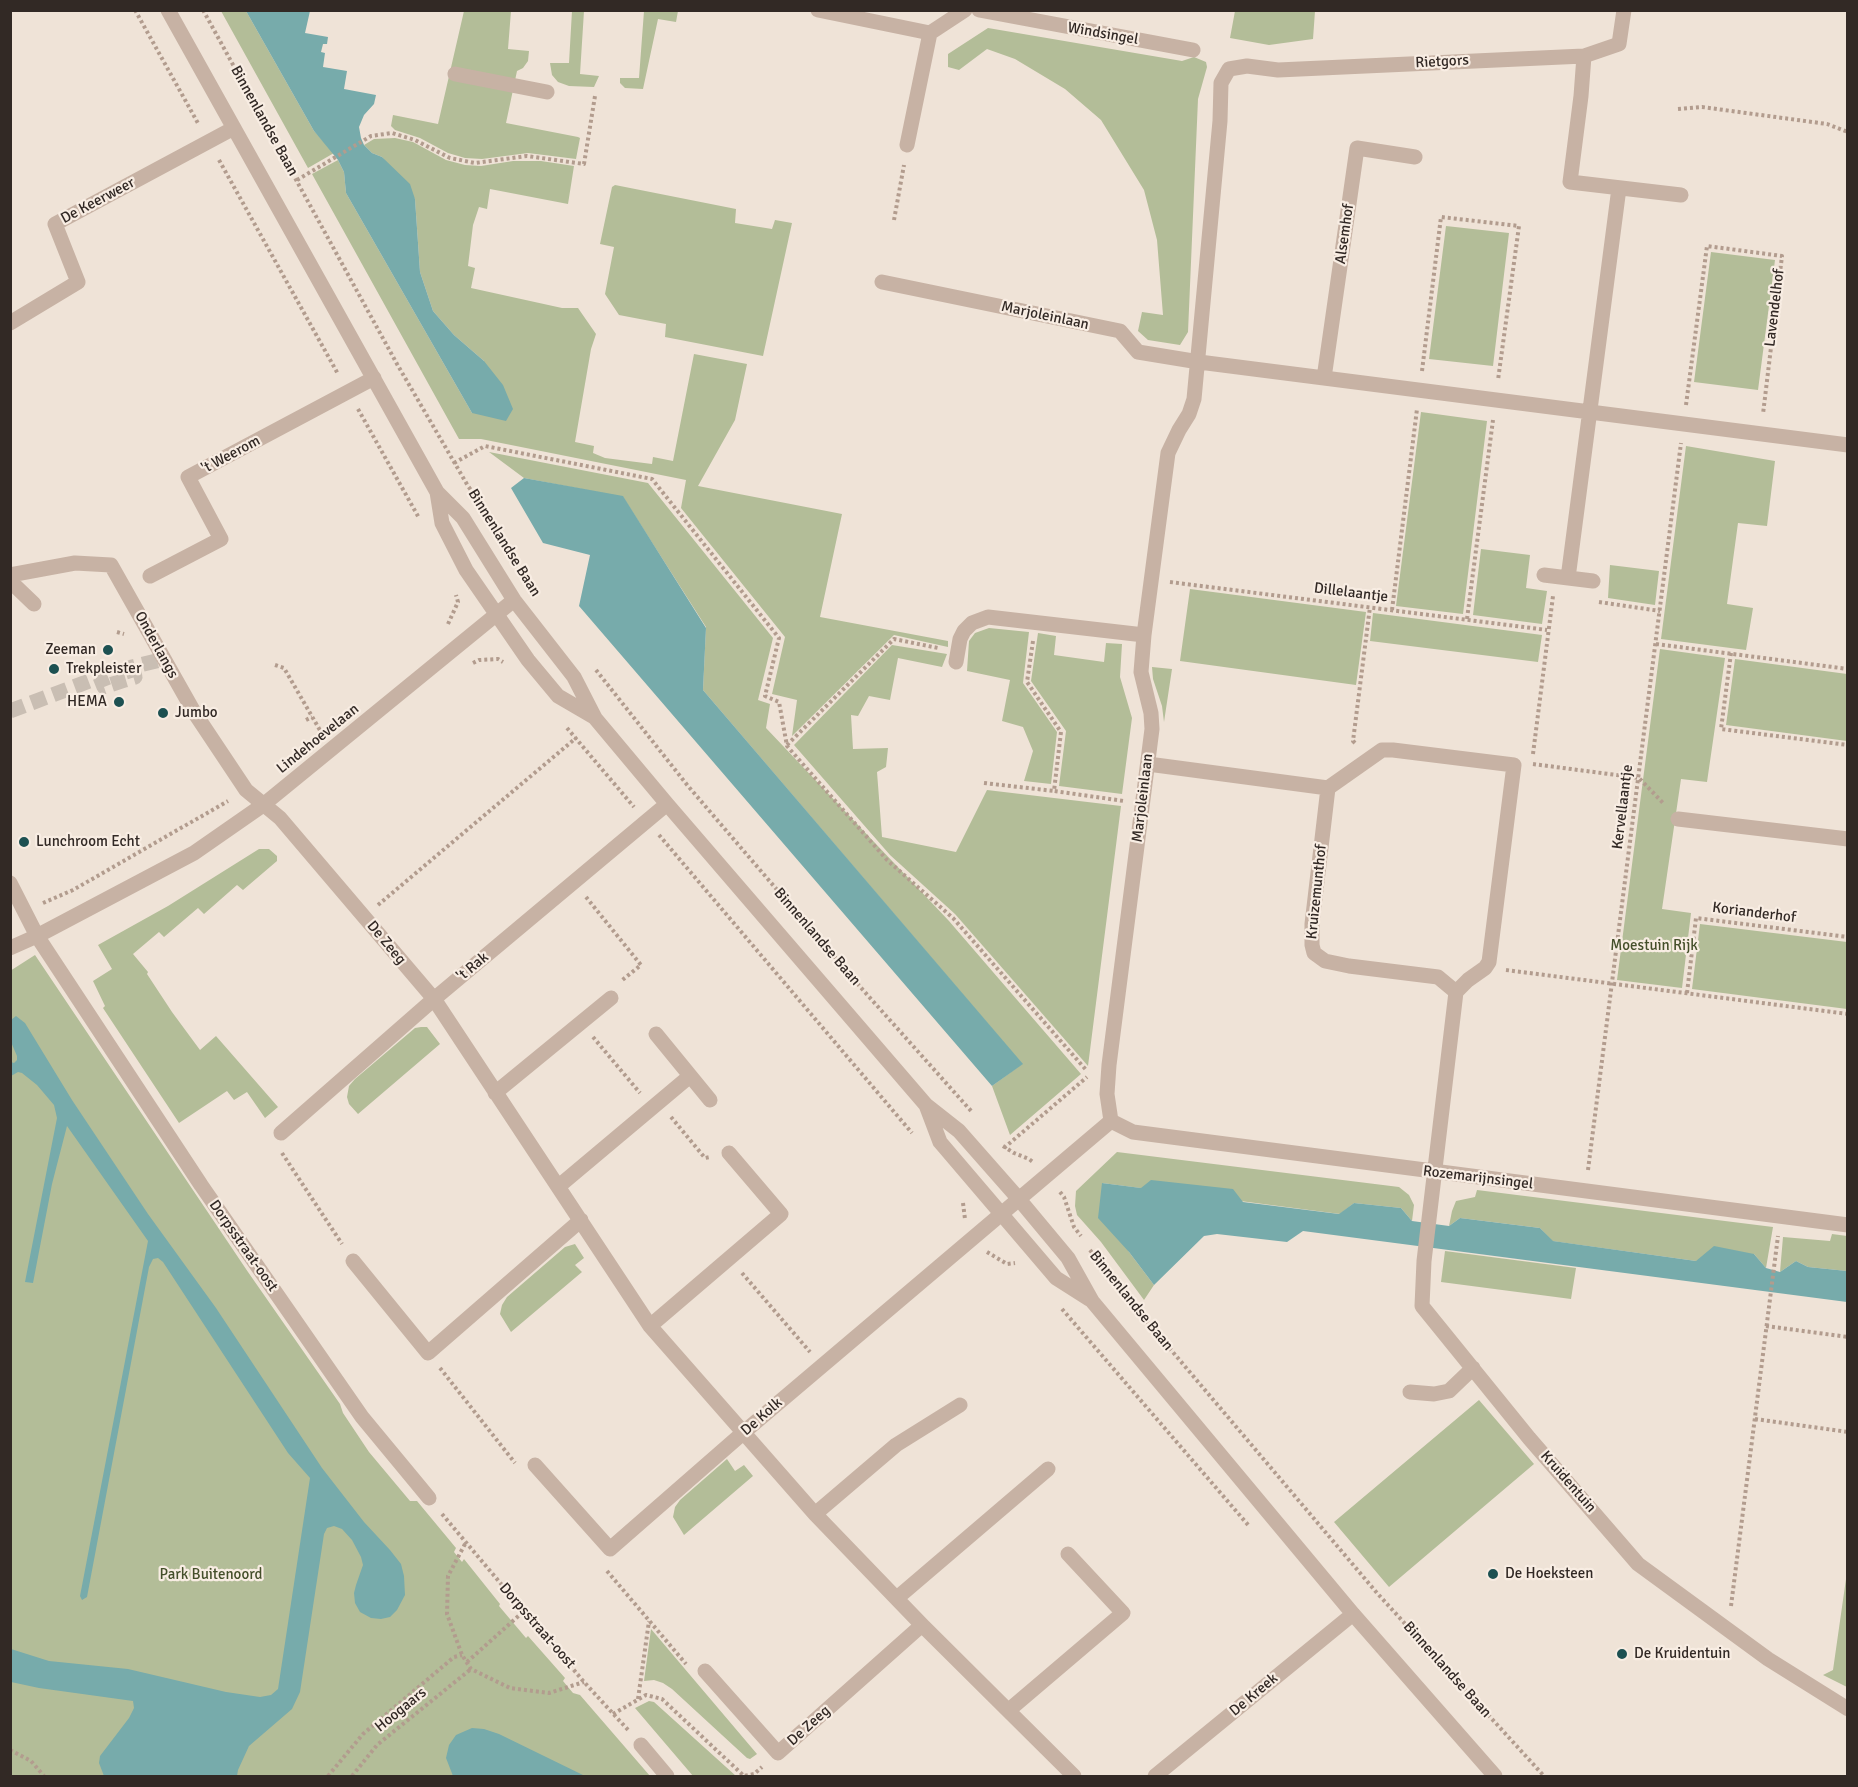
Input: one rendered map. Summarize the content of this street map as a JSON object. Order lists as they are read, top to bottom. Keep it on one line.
{"streets":{"street":["Windsingel","Rietgors","Binnenlandse Baan","De Keerweer","Alsemhof","Marjoleinlaan","'t Weerom","Onderlangs","Lindehoevelaan","Kruizemunthof","De Zeeg","'t Rak","Rozemarijnsingel","Dorpsstraat-oost","De Kolk","Kruidentuin","De Kreek"],"path":["Lavendelhof","Dillelaantje","Kervellaantje","Korianderhof","Hoogaars"]},"crossings":[["Rietgors","Marjoleinlaan"],["Binnenlandse Baan","De Keerweer"],["Binnenlandse Baan","'t Weerom"],["Binnenlandse Baan","Lindehoevelaan"],["Binnenlandse Baan","'t Rak"],["Binnenlandse Baan","De Kolk"],["Binnenlandse Baan","De Kreek"],["Lavendelhof","Kervellaantje"],["Marjoleinlaan","Dillelaantje"],["Marjoleinlaan","Rozemarijnsingel"],["Onderlangs","Lindehoevelaan"],["Onderlangs","De Zeeg"],["Lindehoevelaan","De Zeeg"],["Lindehoevelaan","Dorpsstraat-oost"],["Kervellaantje","Rozemarijnsingel"],["De Zeeg","'t Rak"],["De Zeeg","De Kolk"],["Rozemarijnsingel","Kruidentuin"],["Dorpsstraat-oost","Hoogaars"]],"parks":["Moestuin Rijk","Park Buitenoord"],"places":["Zeeman","Trekpleister","HEMA","Jumbo","Lunchroom Echt","De Hoeksteen","De Kruidentuin"]}
